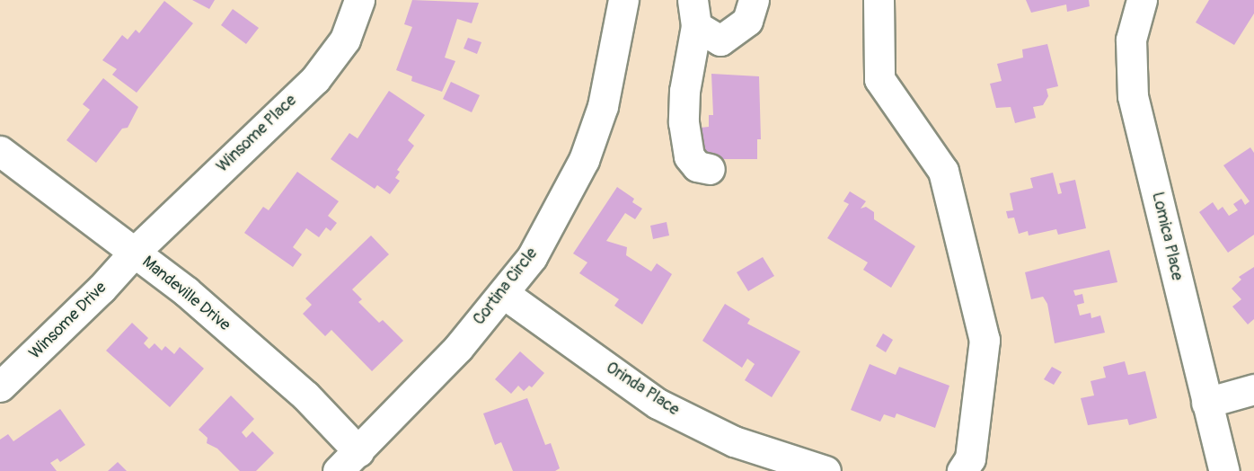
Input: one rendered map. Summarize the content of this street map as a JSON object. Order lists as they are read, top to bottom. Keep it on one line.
{"streets":{"street":["Winsome Place","Lomica Place","Cortina Circle","Mandeville Drive","Winsome Drive","Orinda Place"]},"crossings":[["Winsome Place","Mandeville Drive"],["Winsome Place","Winsome Drive"],["Cortina Circle","Mandeville Drive"],["Cortina Circle","Orinda Place"],["Mandeville Drive","Winsome Drive"]]}
